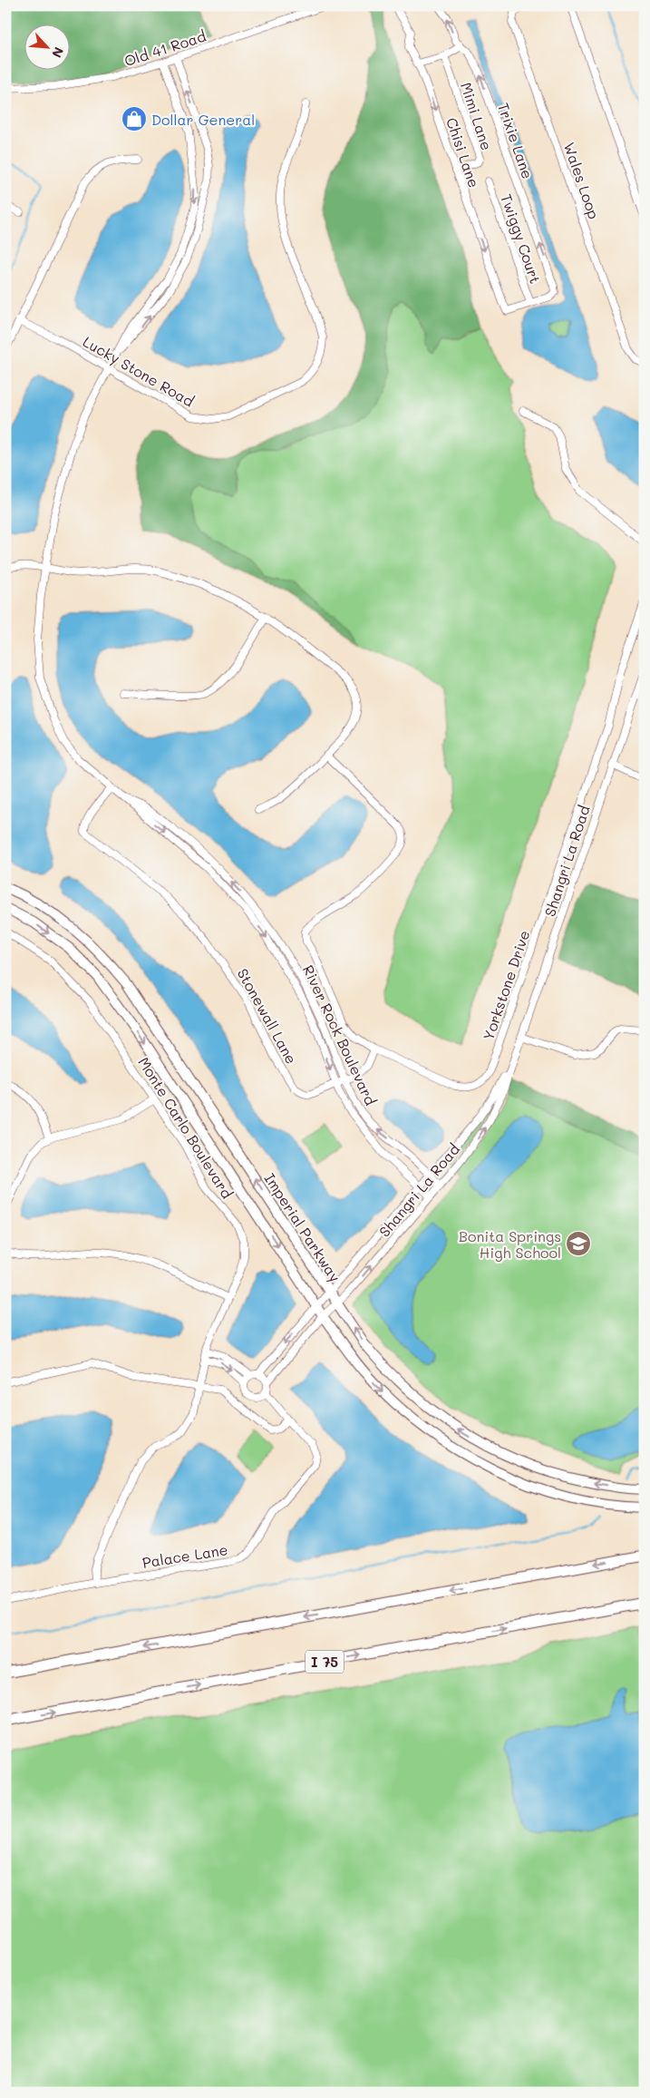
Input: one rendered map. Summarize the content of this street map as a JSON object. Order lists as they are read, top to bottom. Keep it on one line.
{"streets":{"highway":["I 75"],"main road":["Imperial Parkway"],"street":["Old 41 Road","Mimi Lane","Trixie Lane","Chisi Lane","Wales Loop","Twiggy Court","Lucky Stone Road","Shangri La Road","Yorkstone Drive","Stonewall Lane","River Rock Boulevard","Monte Carlo Boulevard","Palace Lane"]},"crossings":[["Old 41 Road","River Rock Boulevard"],["Mimi Lane","Chisi Lane"],["Trixie Lane","Chisi Lane"],["Trixie Lane","Twiggy Court"],["Chisi Lane","Twiggy Court"],["Lucky Stone Road","River Rock Boulevard"],["Shangri La Road","River Rock Boulevard"],["Shangri La Road","Imperial Parkway"],["Shangri La Road","Palace Lane"],["Stonewall Lane","River Rock Boulevard"],["Monte Carlo Boulevard","Palace Lane"]],"one_way":["Trixie Lane","Chisi Lane"],"places":{"shop":["Dollar General"],"school or university":["Bonita Springs High School"]},"north":"bottom right"}
